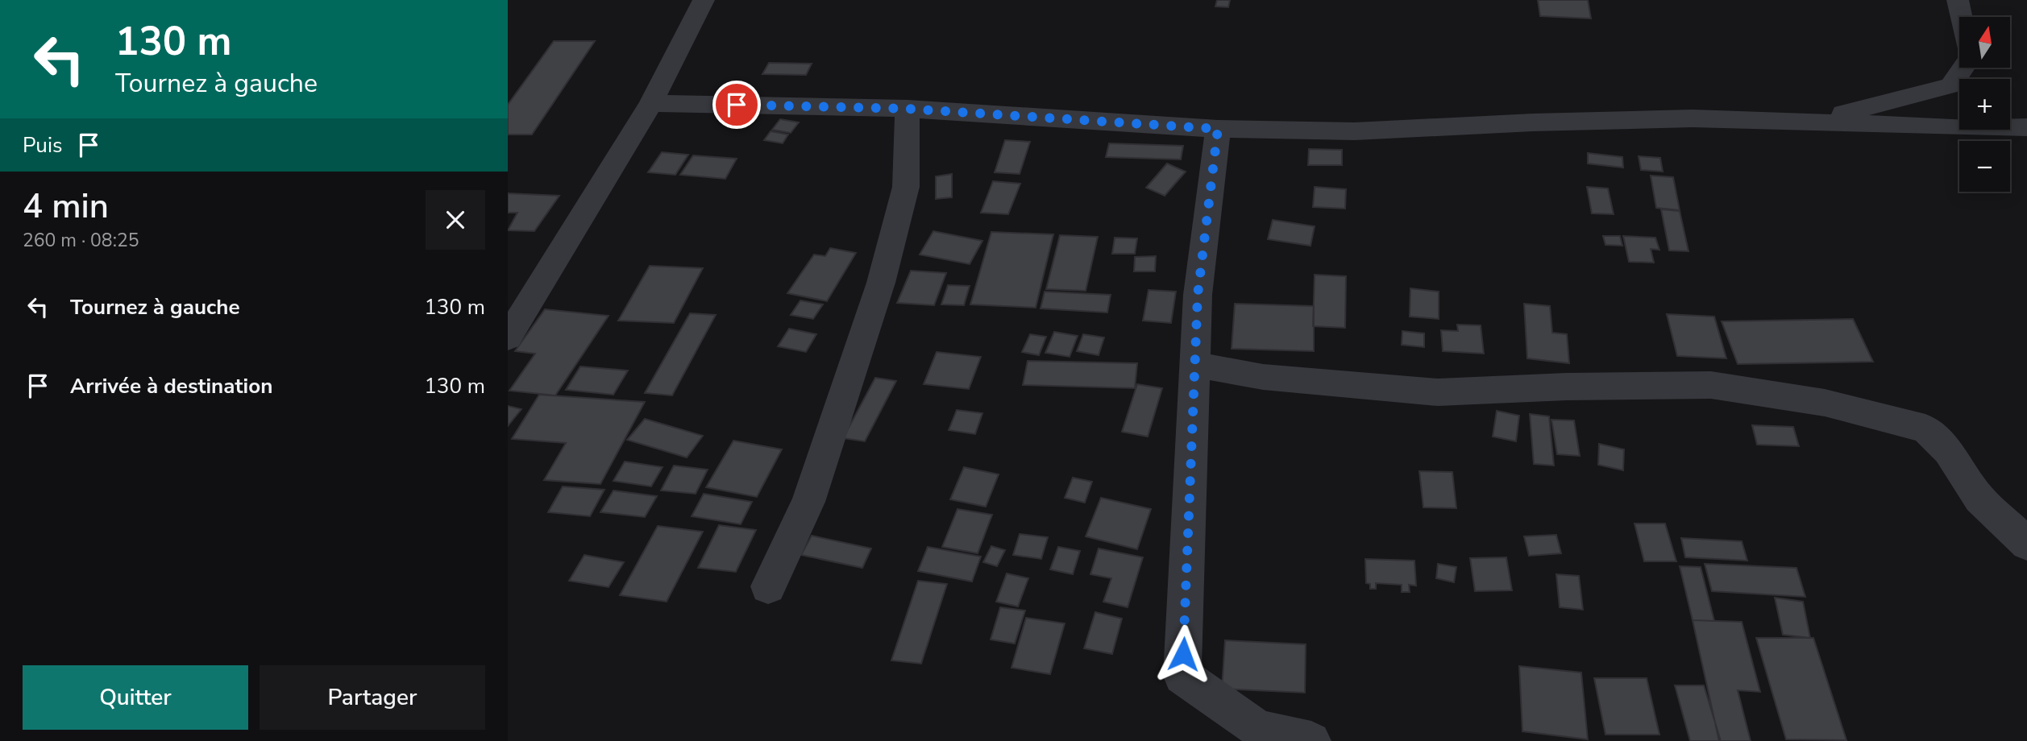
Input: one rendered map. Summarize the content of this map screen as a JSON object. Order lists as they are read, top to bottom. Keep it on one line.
{"north":"top","page":{"turn":["130 m","Tournez à gauche"],"map_buttons":["+","−"],"then":"Puis","heading":["4 min","260 m · 08:25"],"list":[{"name":"Tournez à gauche","value":"130 m"},{"name":"Arrivée à destination","value":"130 m"}],"buttons":["Quitter","Partager"]}}
